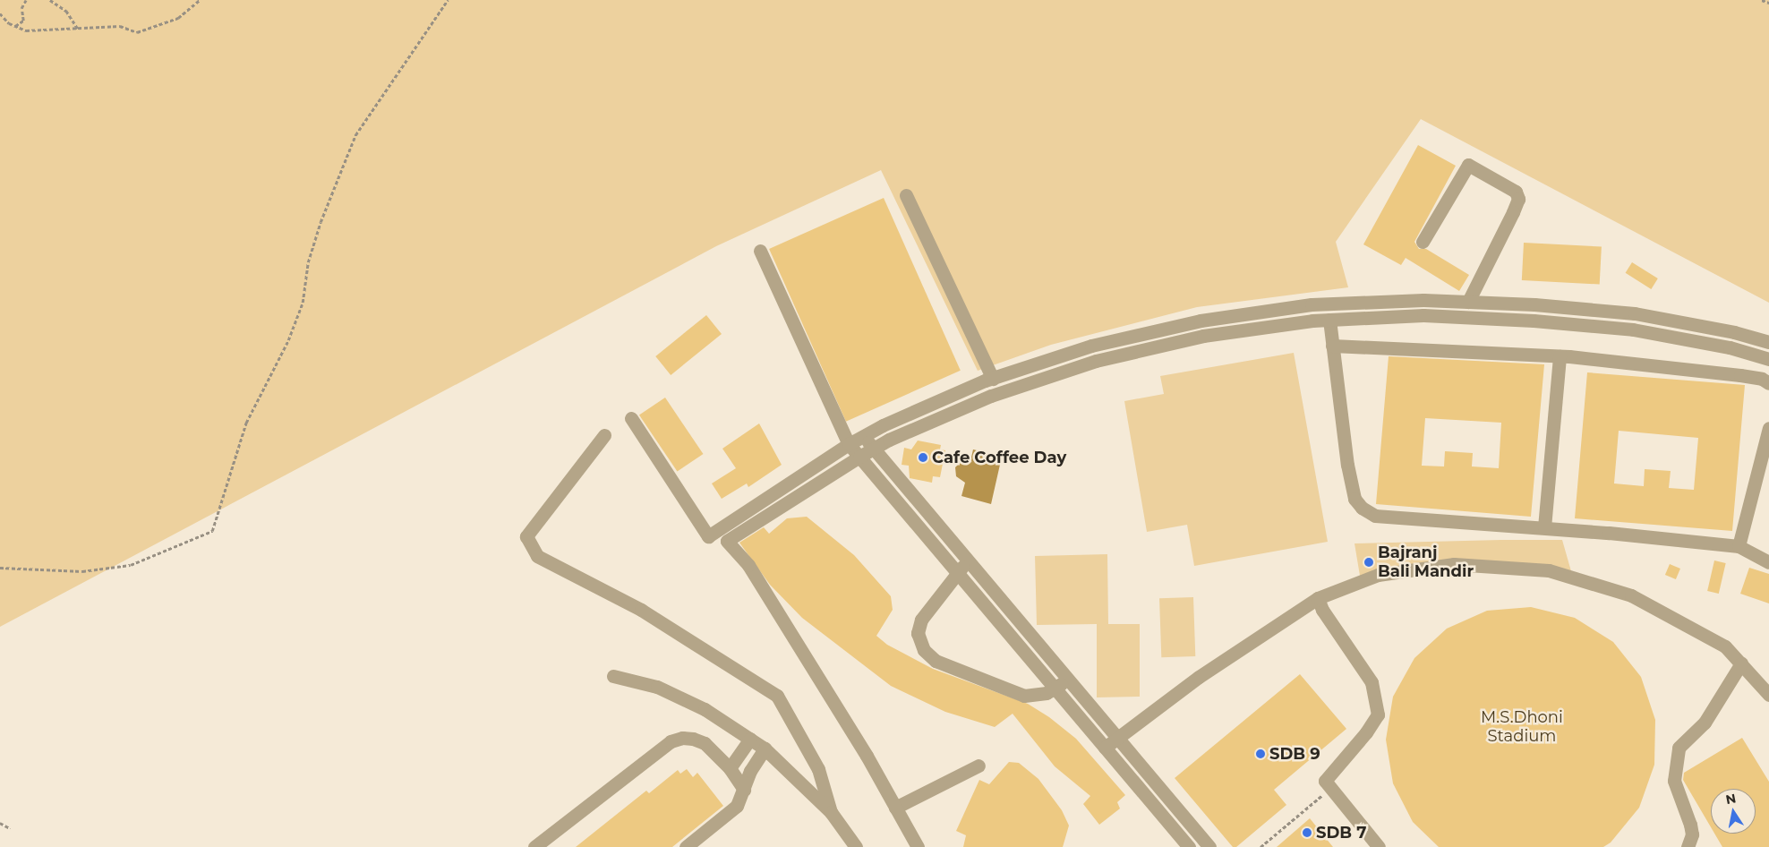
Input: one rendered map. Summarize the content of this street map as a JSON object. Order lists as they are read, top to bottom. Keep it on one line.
{"parks":["M.S.Dhoni Stadium"],"places":["Cafe Coffee Day","Bajranj Bali Mandir","SDB 9","SDB 7"],"north":"top"}
